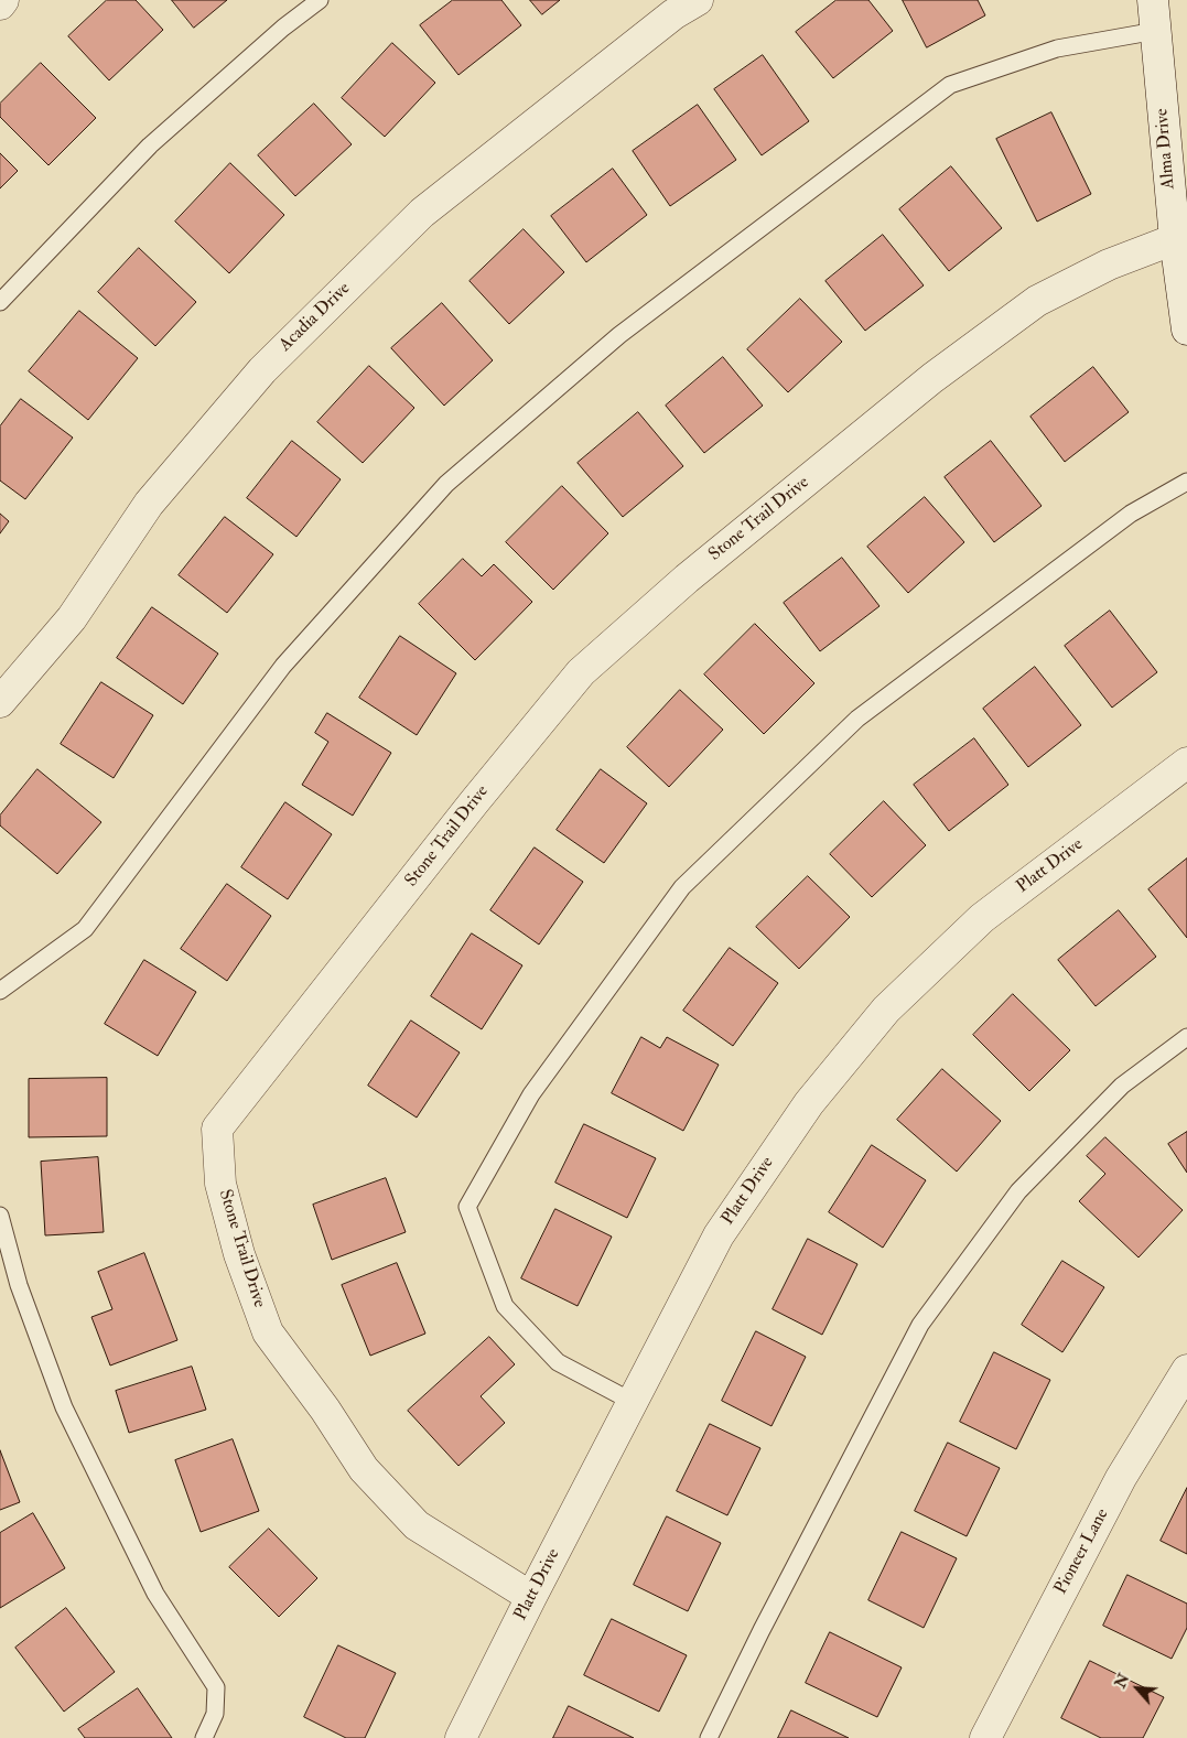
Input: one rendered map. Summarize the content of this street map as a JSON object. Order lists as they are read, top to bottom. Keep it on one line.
{"streets":{"street":["Alma Drive","Acadia Drive","Stone Trail Drive","Platt Drive","Pioneer Lane"]},"crossings":[["Alma Drive","Stone Trail Drive"],["Stone Trail Drive","Platt Drive"]],"north":"top left"}
